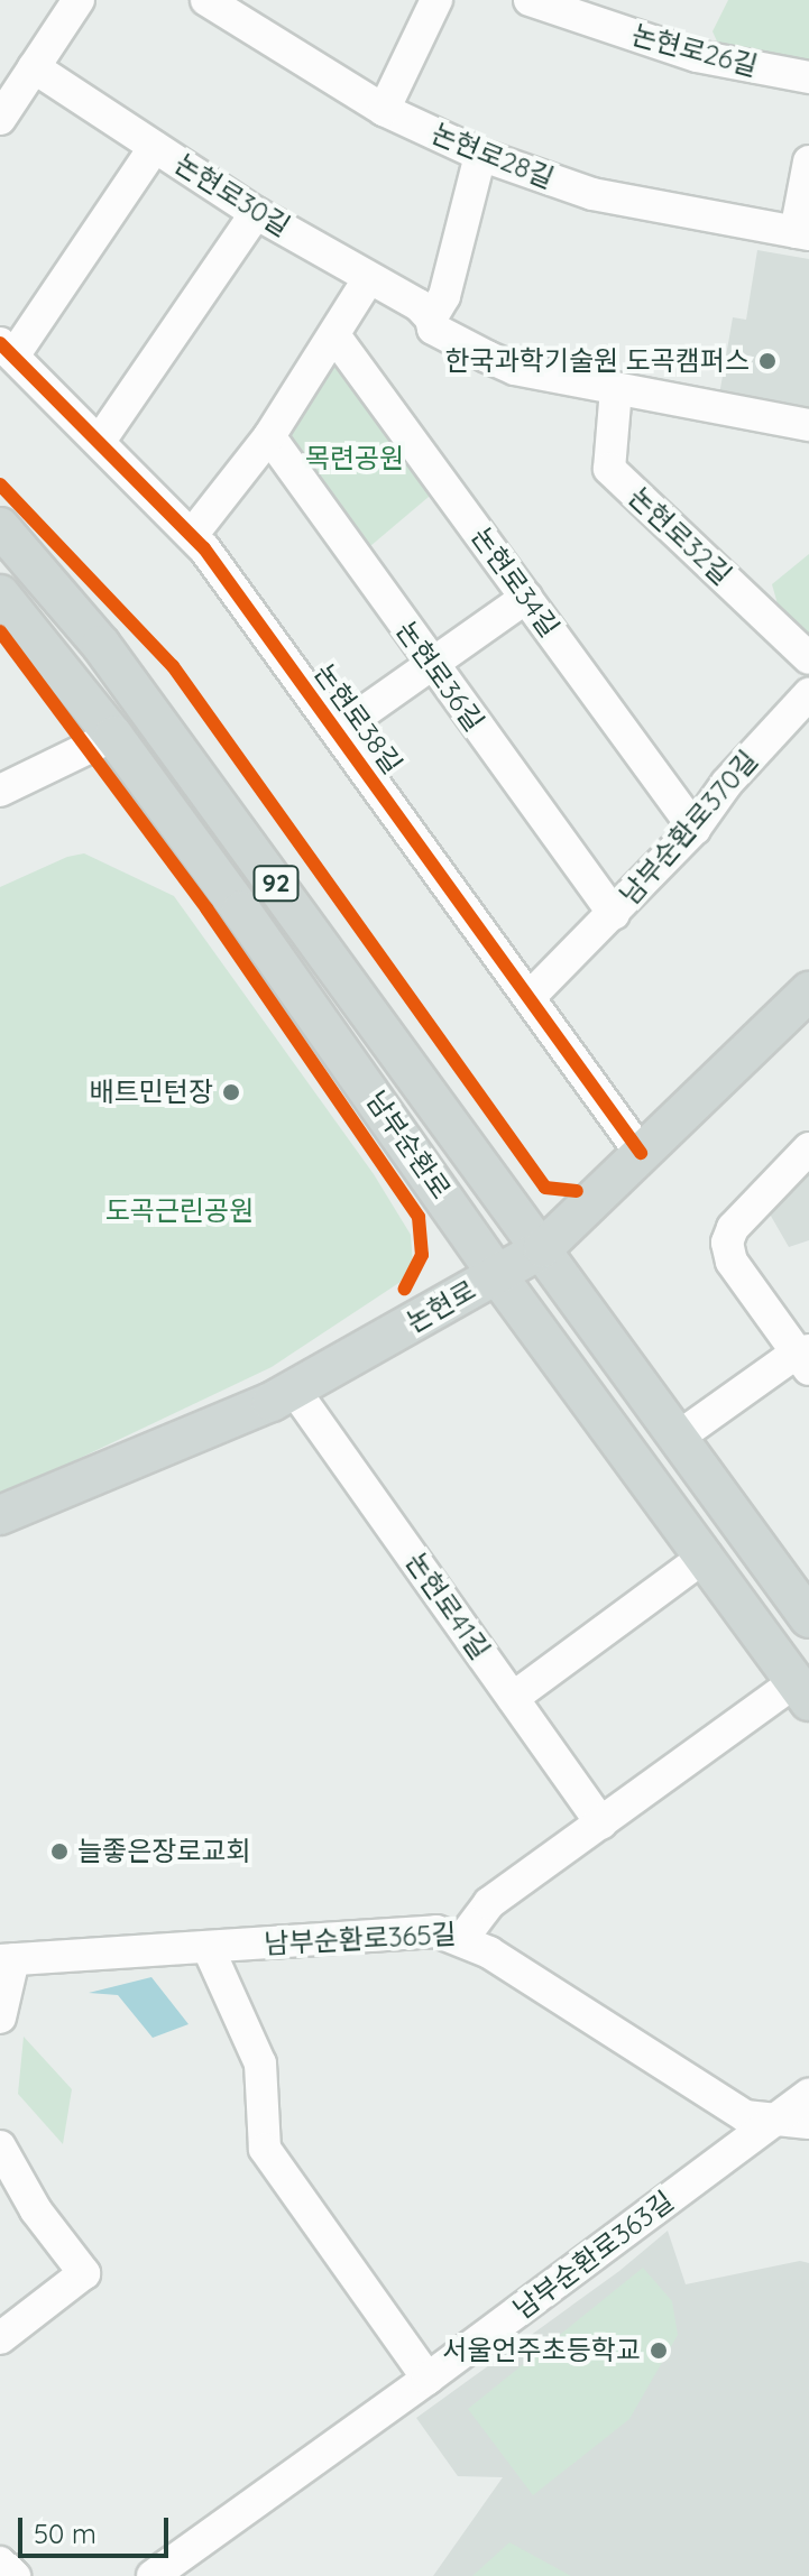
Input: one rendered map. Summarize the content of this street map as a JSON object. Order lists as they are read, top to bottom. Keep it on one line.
{"streets":{"main road":["92","남부순환로","논현로"],"street":["논현로26길","논현로28길","논현로30길","논현로32길","논현로34길","논현로36길","논현로38길","남부순환로370길","논현로41길","남부순환로365길","남부순환로363길"]},"crossings":[["논현로30길","논현로32길"],["논현로30길","논현로38길"],["논현로34길","남부순환로370길"],["논현로36길","남부순환로370길"],["논현로38길","남부순환로370길"],["논현로38길","논현로"],["남부순환로","논현로"],["남부순환로","남부순환로365길"],["논현로","논현로41길"],["논현로41길","남부순환로365길"]],"parks":["목련공원","도곡근린공원"],"places":["한국과학기술원 도곡캠퍼스","배트민턴장","늘좋은장로교회","서울언주초등학교"],"scale_bar":"50 m"}
